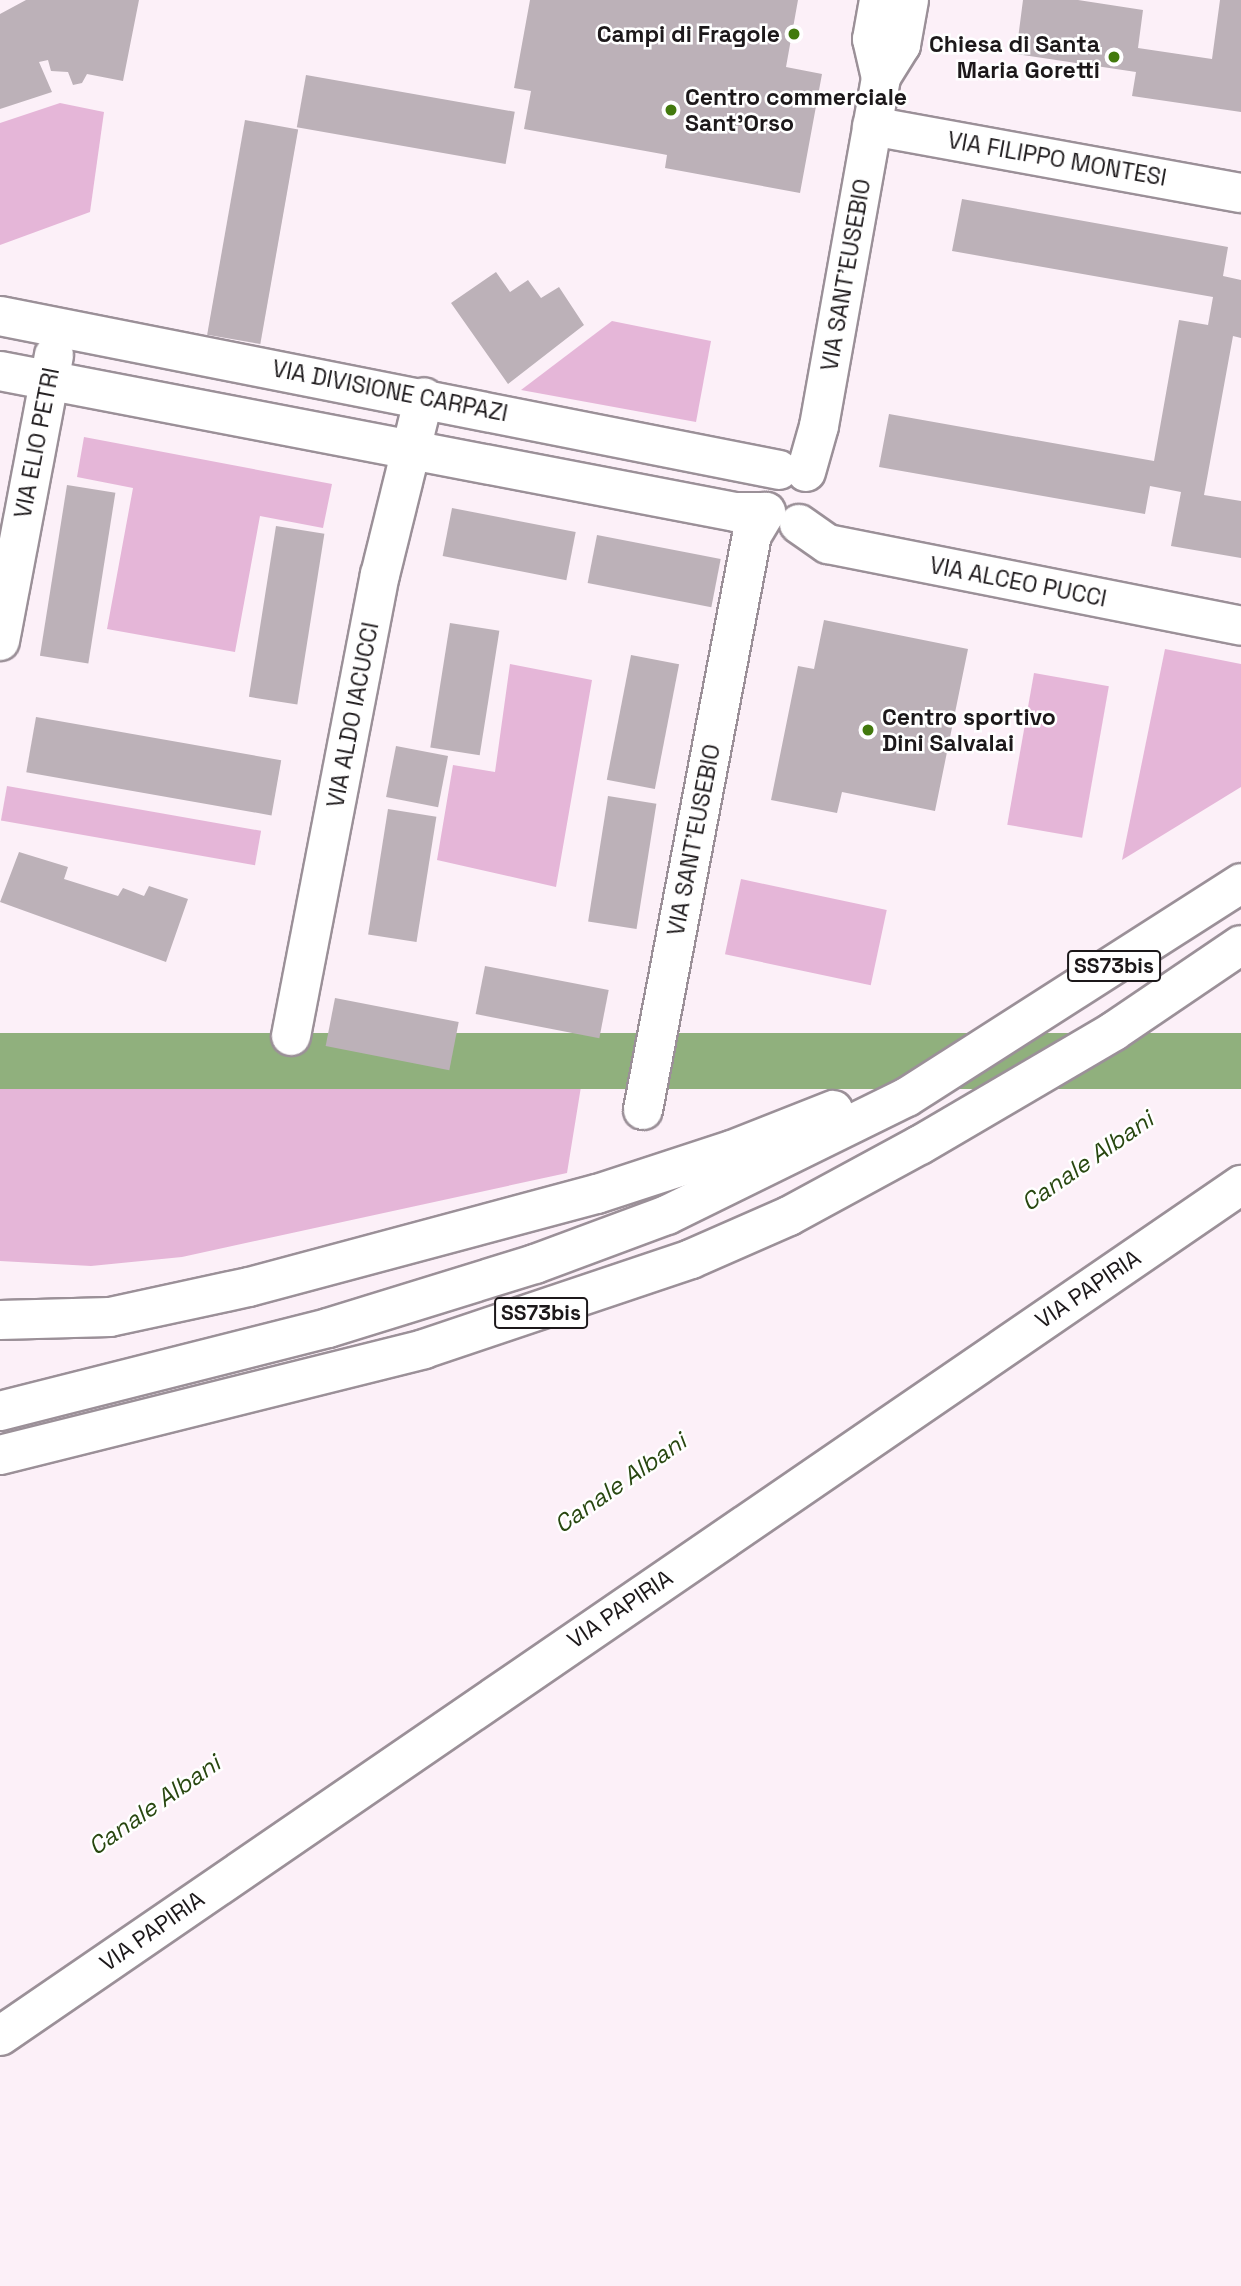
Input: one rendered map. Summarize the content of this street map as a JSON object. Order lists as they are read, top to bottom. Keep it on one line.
{"streets":{"main road":["VIA FILIPPO MONTESI","VIA SANT'EUSEBIO","VIA DIVISIONE CARPAZI","VIA ELIO PETRI","VIA ALCEO PUCCI","VIA ALDO IACUCCI","SS73bis","VIA PAPIRIA"]},"crossings":[["VIA FILIPPO MONTESI","VIA SANT'EUSEBIO"],["VIA SANT'EUSEBIO","VIA DIVISIONE CARPAZI"],["VIA SANT'EUSEBIO","VIA ALCEO PUCCI"],["VIA DIVISIONE CARPAZI","VIA ELIO PETRI"],["VIA DIVISIONE CARPAZI","VIA ALDO IACUCCI"]],"water":["Canale Albani"],"places":["Campi di Fragole","Chiesa di Santa Maria Goretti","Centro commerciale Sant'Orso","Centro sportivo Dini Salvalai"]}
